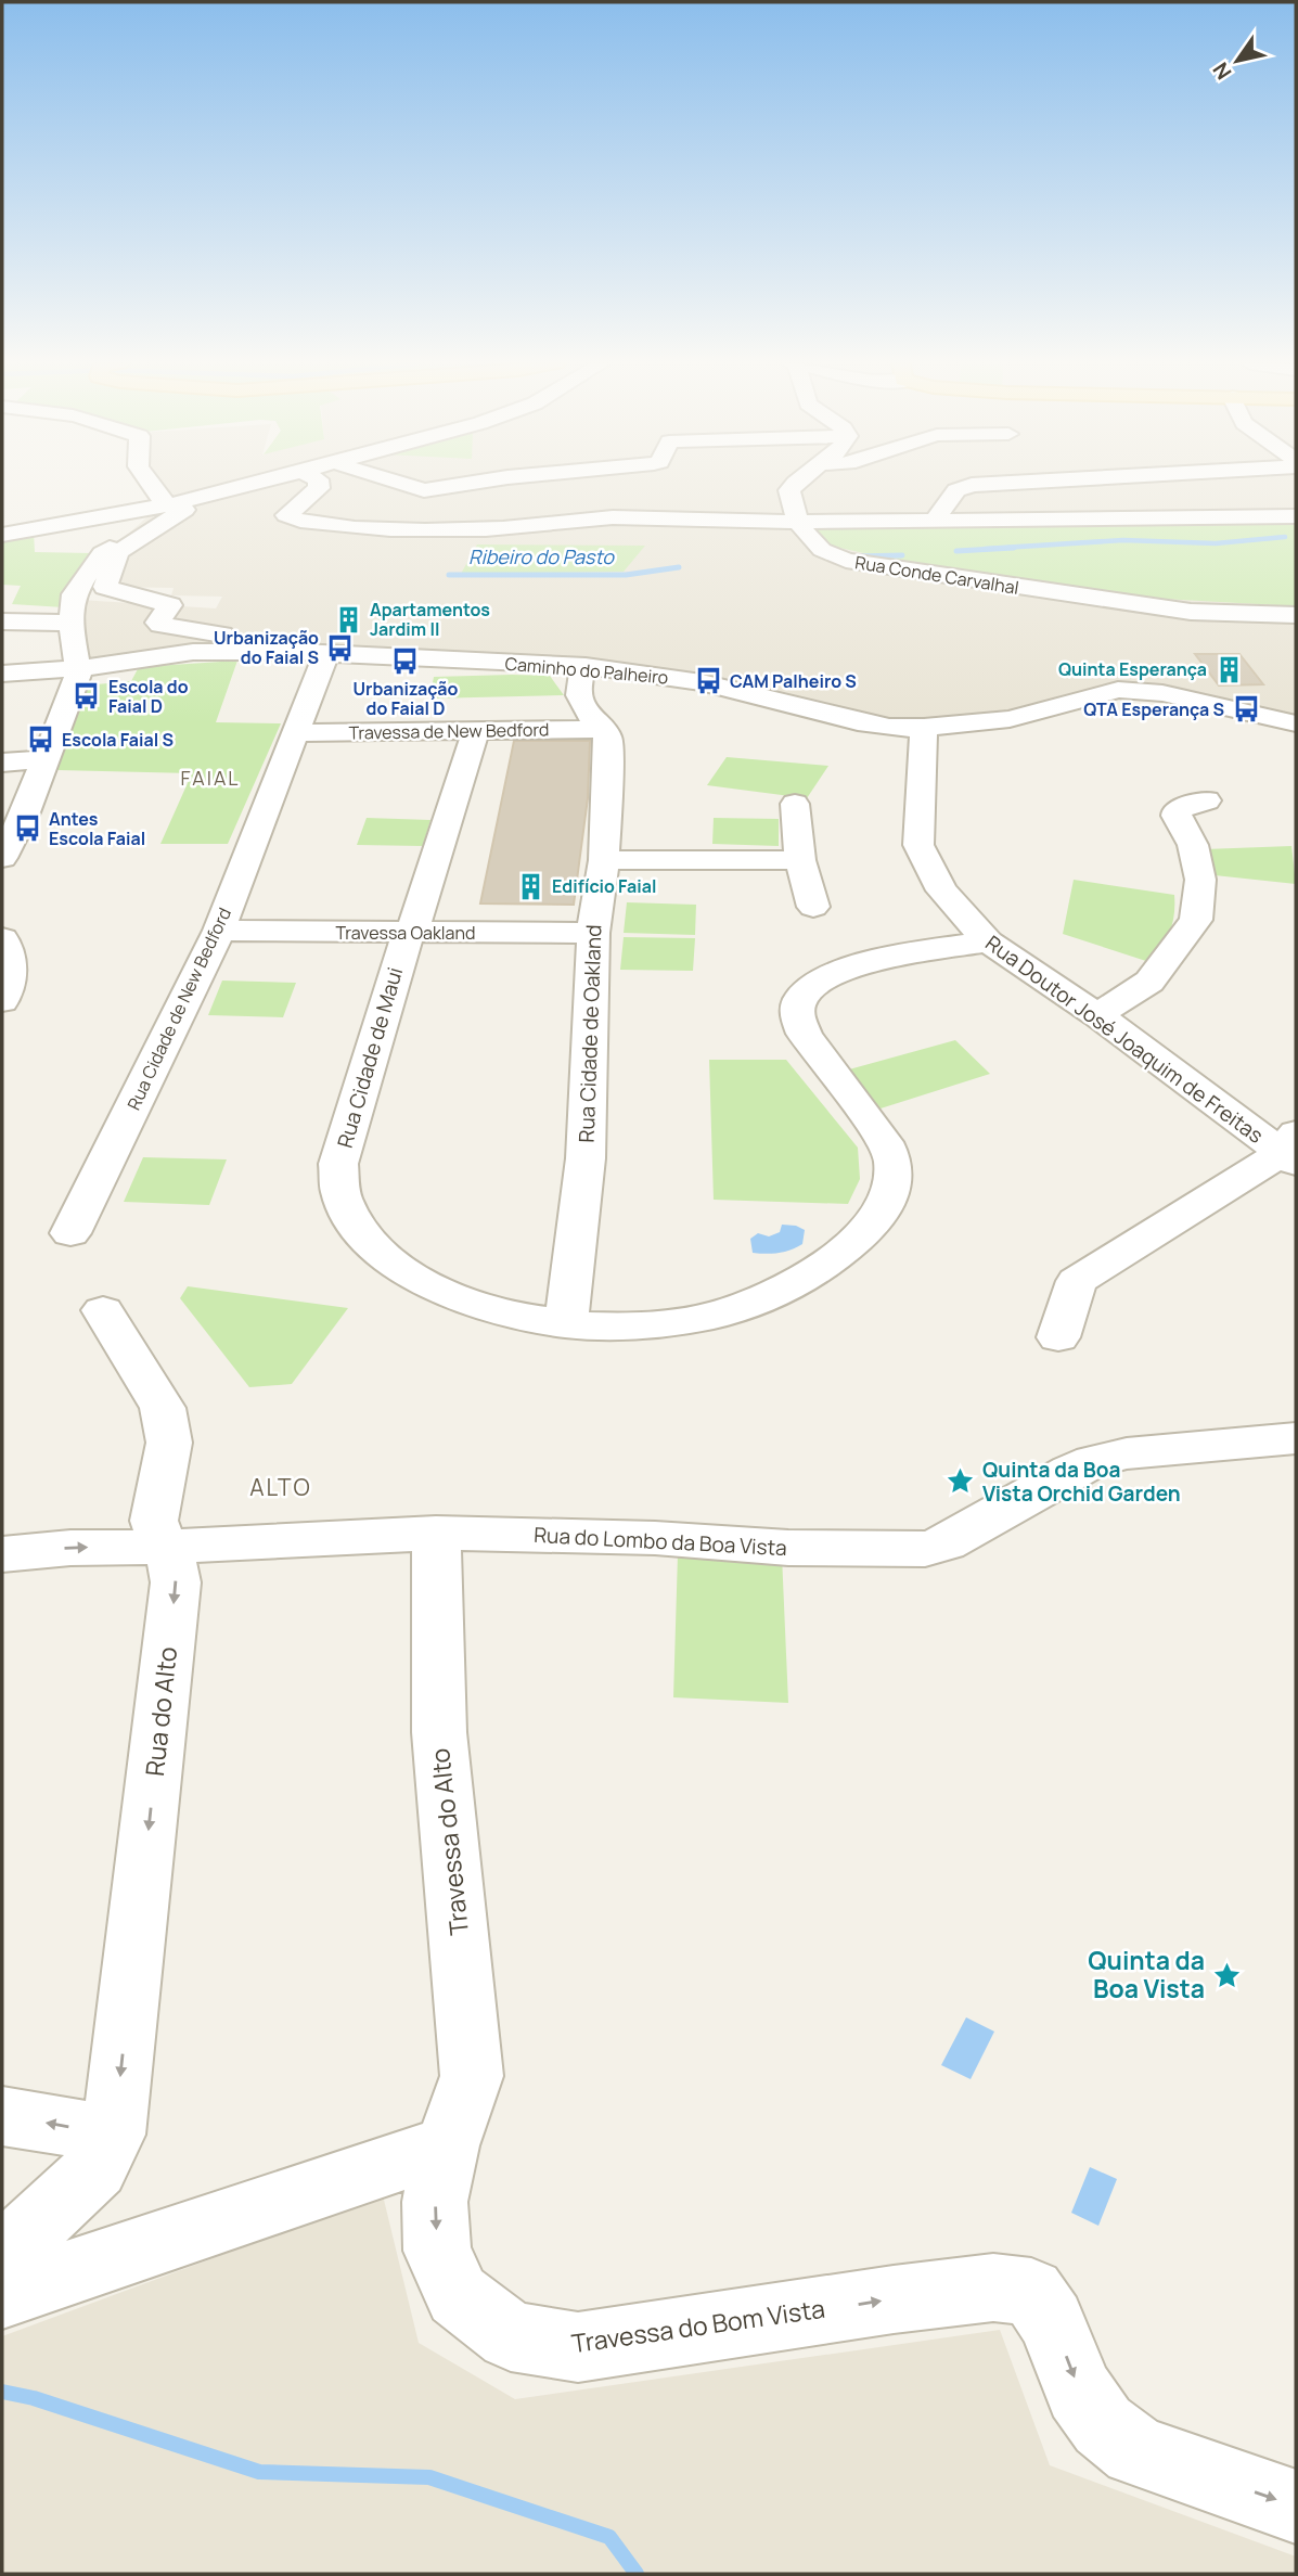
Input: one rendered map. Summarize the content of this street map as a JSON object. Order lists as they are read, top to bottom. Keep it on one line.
{"streets":{"street":["Rua Conde Carvalhal","Caminho do Palheiro","Travessa de New Bedford","Travessa Oakland","Rua Cidade de New Bedford","Rua Cidade de Oakland","Rua Doutor José Joaquim de Freitas","Rua Cidade de Maui","Rua do Lombo da Boa Vista","Rua do Alto","Travessa do Alto","Travessa do Bom Vista"]},"crossings":[["Caminho do Palheiro","Rua Cidade de New Bedford"],["Caminho do Palheiro","Rua Cidade de Oakland"],["Caminho do Palheiro","Rua Doutor José Joaquim de Freitas"],["Travessa de New Bedford","Rua Cidade de New Bedford"],["Travessa de New Bedford","Rua Cidade de Oakland"],["Travessa de New Bedford","Rua Cidade de Maui"],["Travessa Oakland","Rua Cidade de New Bedford"],["Travessa Oakland","Rua Cidade de Oakland"],["Travessa Oakland","Rua Cidade de Maui"],["Rua Cidade de Oakland","Rua Cidade de Maui"],["Rua Doutor José Joaquim de Freitas","Rua Cidade de Maui"],["Rua do Lombo da Boa Vista","Rua do Alto"],["Rua do Lombo da Boa Vista","Travessa do Alto"],["Travessa do Alto","Travessa do Bom Vista"]],"one_way":["Rua do Alto","Travessa do Bom Vista"],"districts":["FAIAL","ALTO"],"water":["Ribeiro do Pasto"],"places":{"building":["Apartamentos Jardim II","Quinta Esperança","Edifício Faial"],"bus stop":["Urbanização do Faial S","Urbanização do Faial D","CAM Palheiro S","Escola do Faial D","QTA Esperança S","Escola Faial S","Antes Escola Faial"],"place":["Quinta da Boa Vista Orchid Garden","Quinta da Boa Vista"]},"north":"bottom left"}
